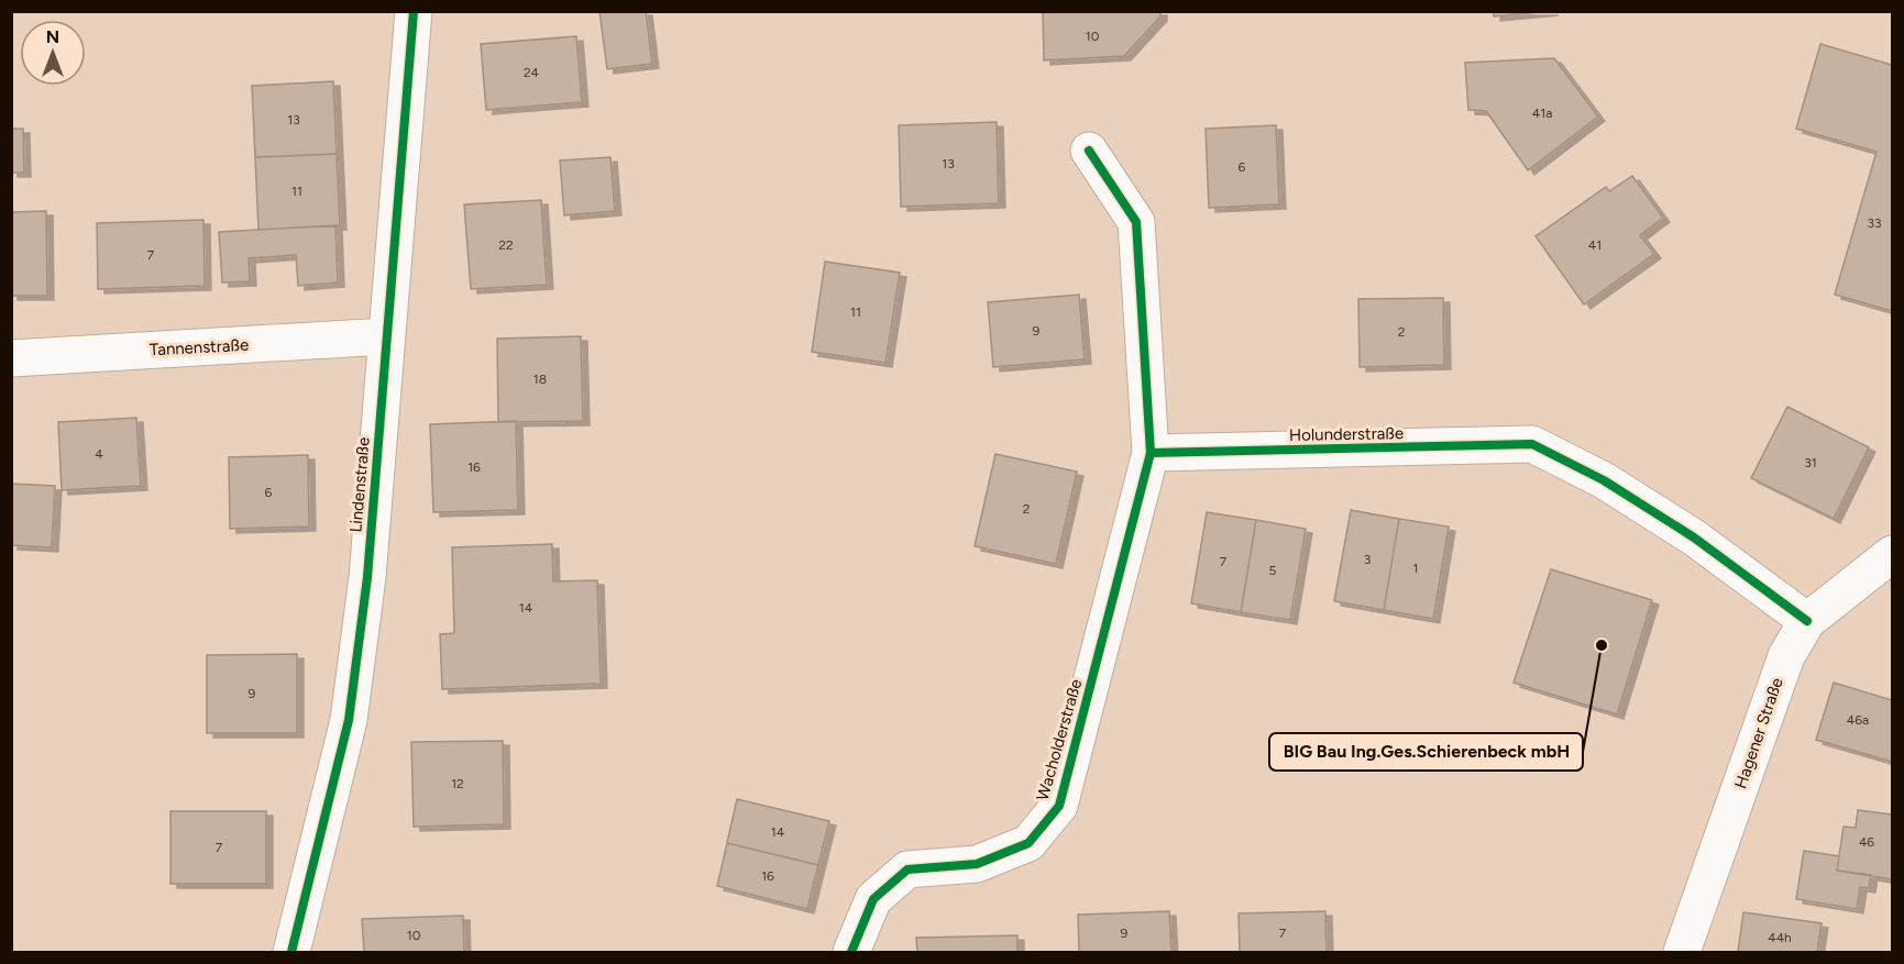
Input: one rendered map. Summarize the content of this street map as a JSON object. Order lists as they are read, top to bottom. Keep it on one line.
{"streets":{"street":["Tannenstraße","Holunderstraße","Lindenstraße","Hagener Straße","Wacholderstraße"]},"crossings":[["Tannenstraße","Lindenstraße"],["Holunderstraße","Hagener Straße"],["Holunderstraße","Wacholderstraße"]],"places":["BIG Bau Ing.Ges.Schierenbeck mbH"],"house_numbers":["10","24","41a","13","13","6","11","33","22","41","7","11","9","2","18","4","31","16","6","2","3","7","1","5","14","9","46a","12","14","46","7","16","9","7","10","44h"],"north":"top"}
